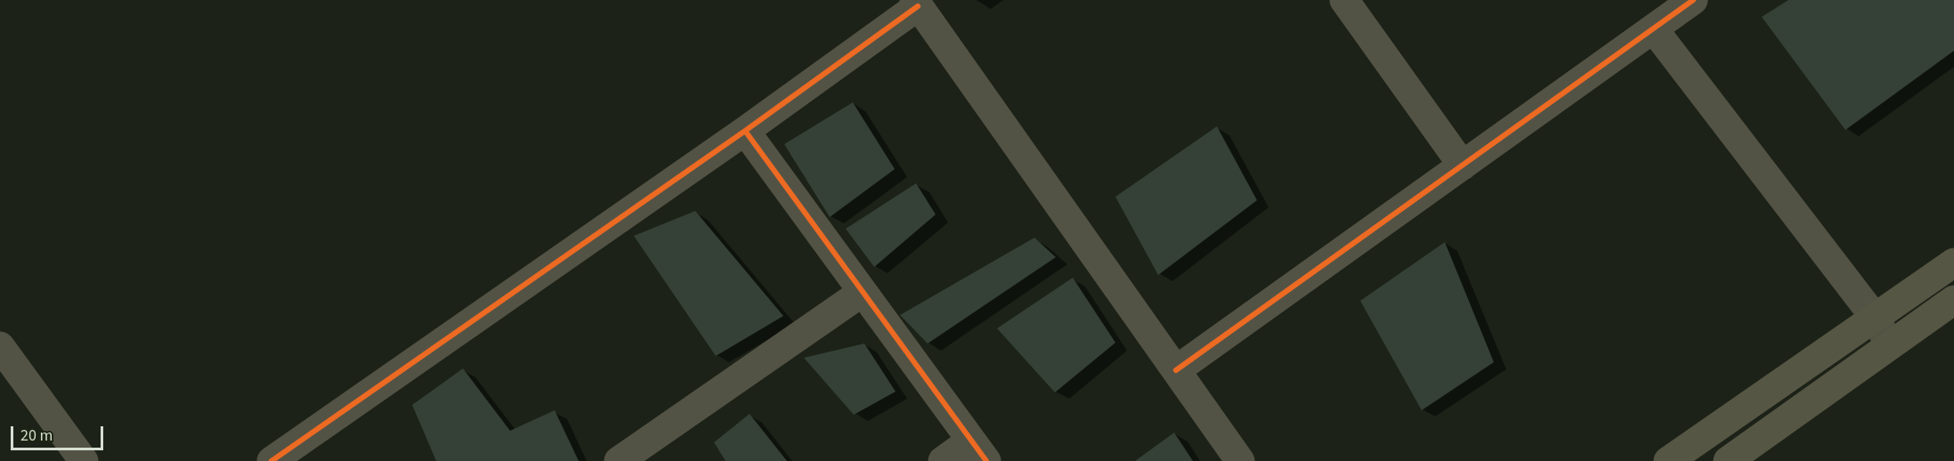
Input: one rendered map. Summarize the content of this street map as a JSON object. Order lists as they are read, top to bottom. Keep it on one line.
{"scale_bar":"20 m"}
